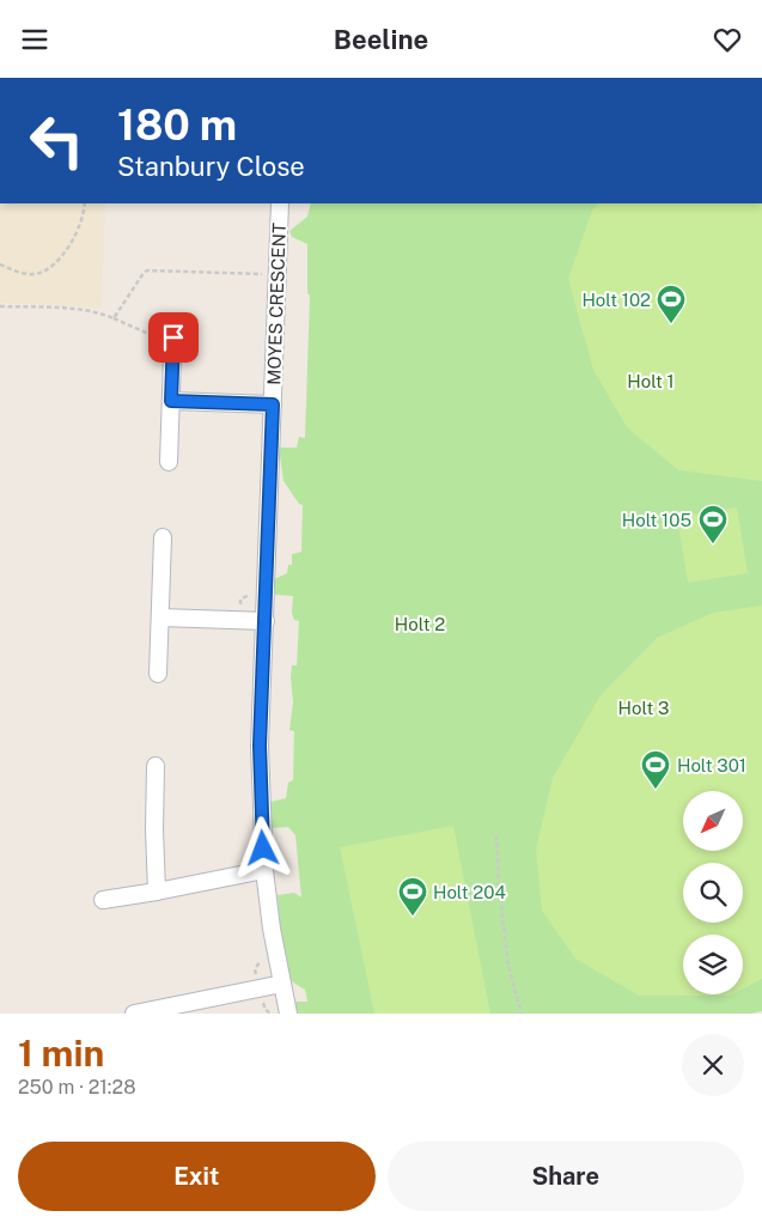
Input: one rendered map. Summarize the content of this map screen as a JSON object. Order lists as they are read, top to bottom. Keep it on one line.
{"streets":{"street":["MOYES CRESCENT"]},"parks":["Holt 1","Holt 2","Holt 3"],"places":{"sports":["Holt 102","Holt 105","Holt 301","Holt 204"]},"north":"bottom left","page":{"header":"Beeline","turn":["180 m","Stanbury Close"],"heading":["1 min","250 m · 21:28"],"buttons":["Exit","Share"]}}
